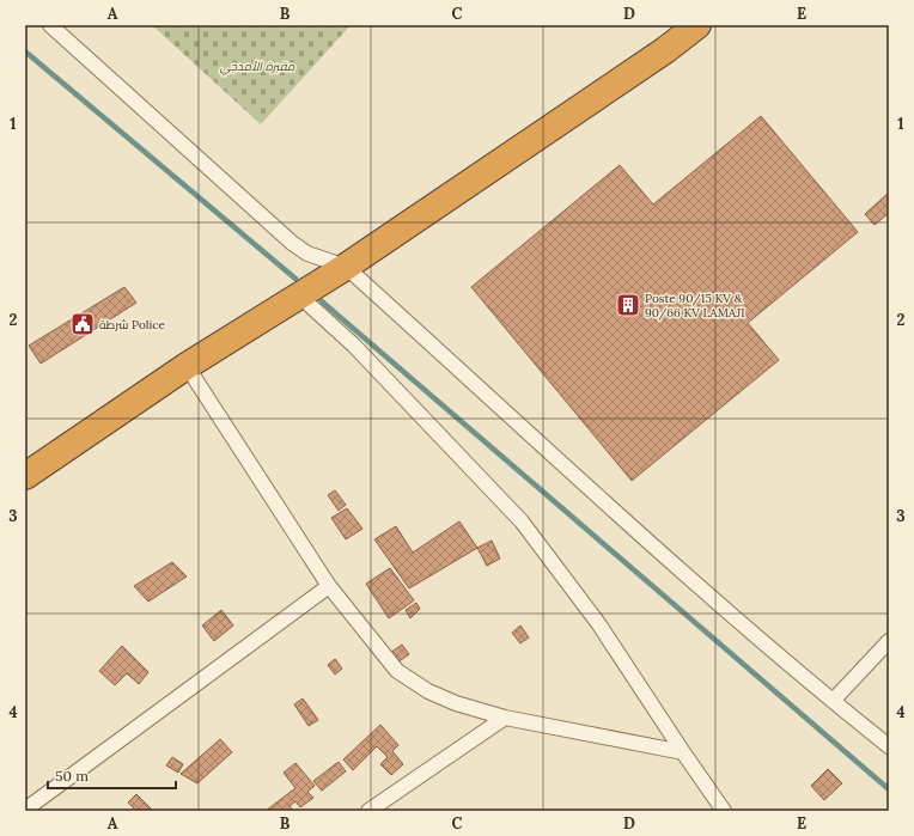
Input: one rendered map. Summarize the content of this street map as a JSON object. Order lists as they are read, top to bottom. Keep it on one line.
{"parks":["مقبرة الأمدجي"],"places":{"building":["Poste 90/15 KV & 90/66 KV LAMAJI"],"public building":["شرطة Police"]},"scale_bar":"50 m","grid":{"columns":["A","B","C","D","E"],"rows":["1","2","3","4"]}}
